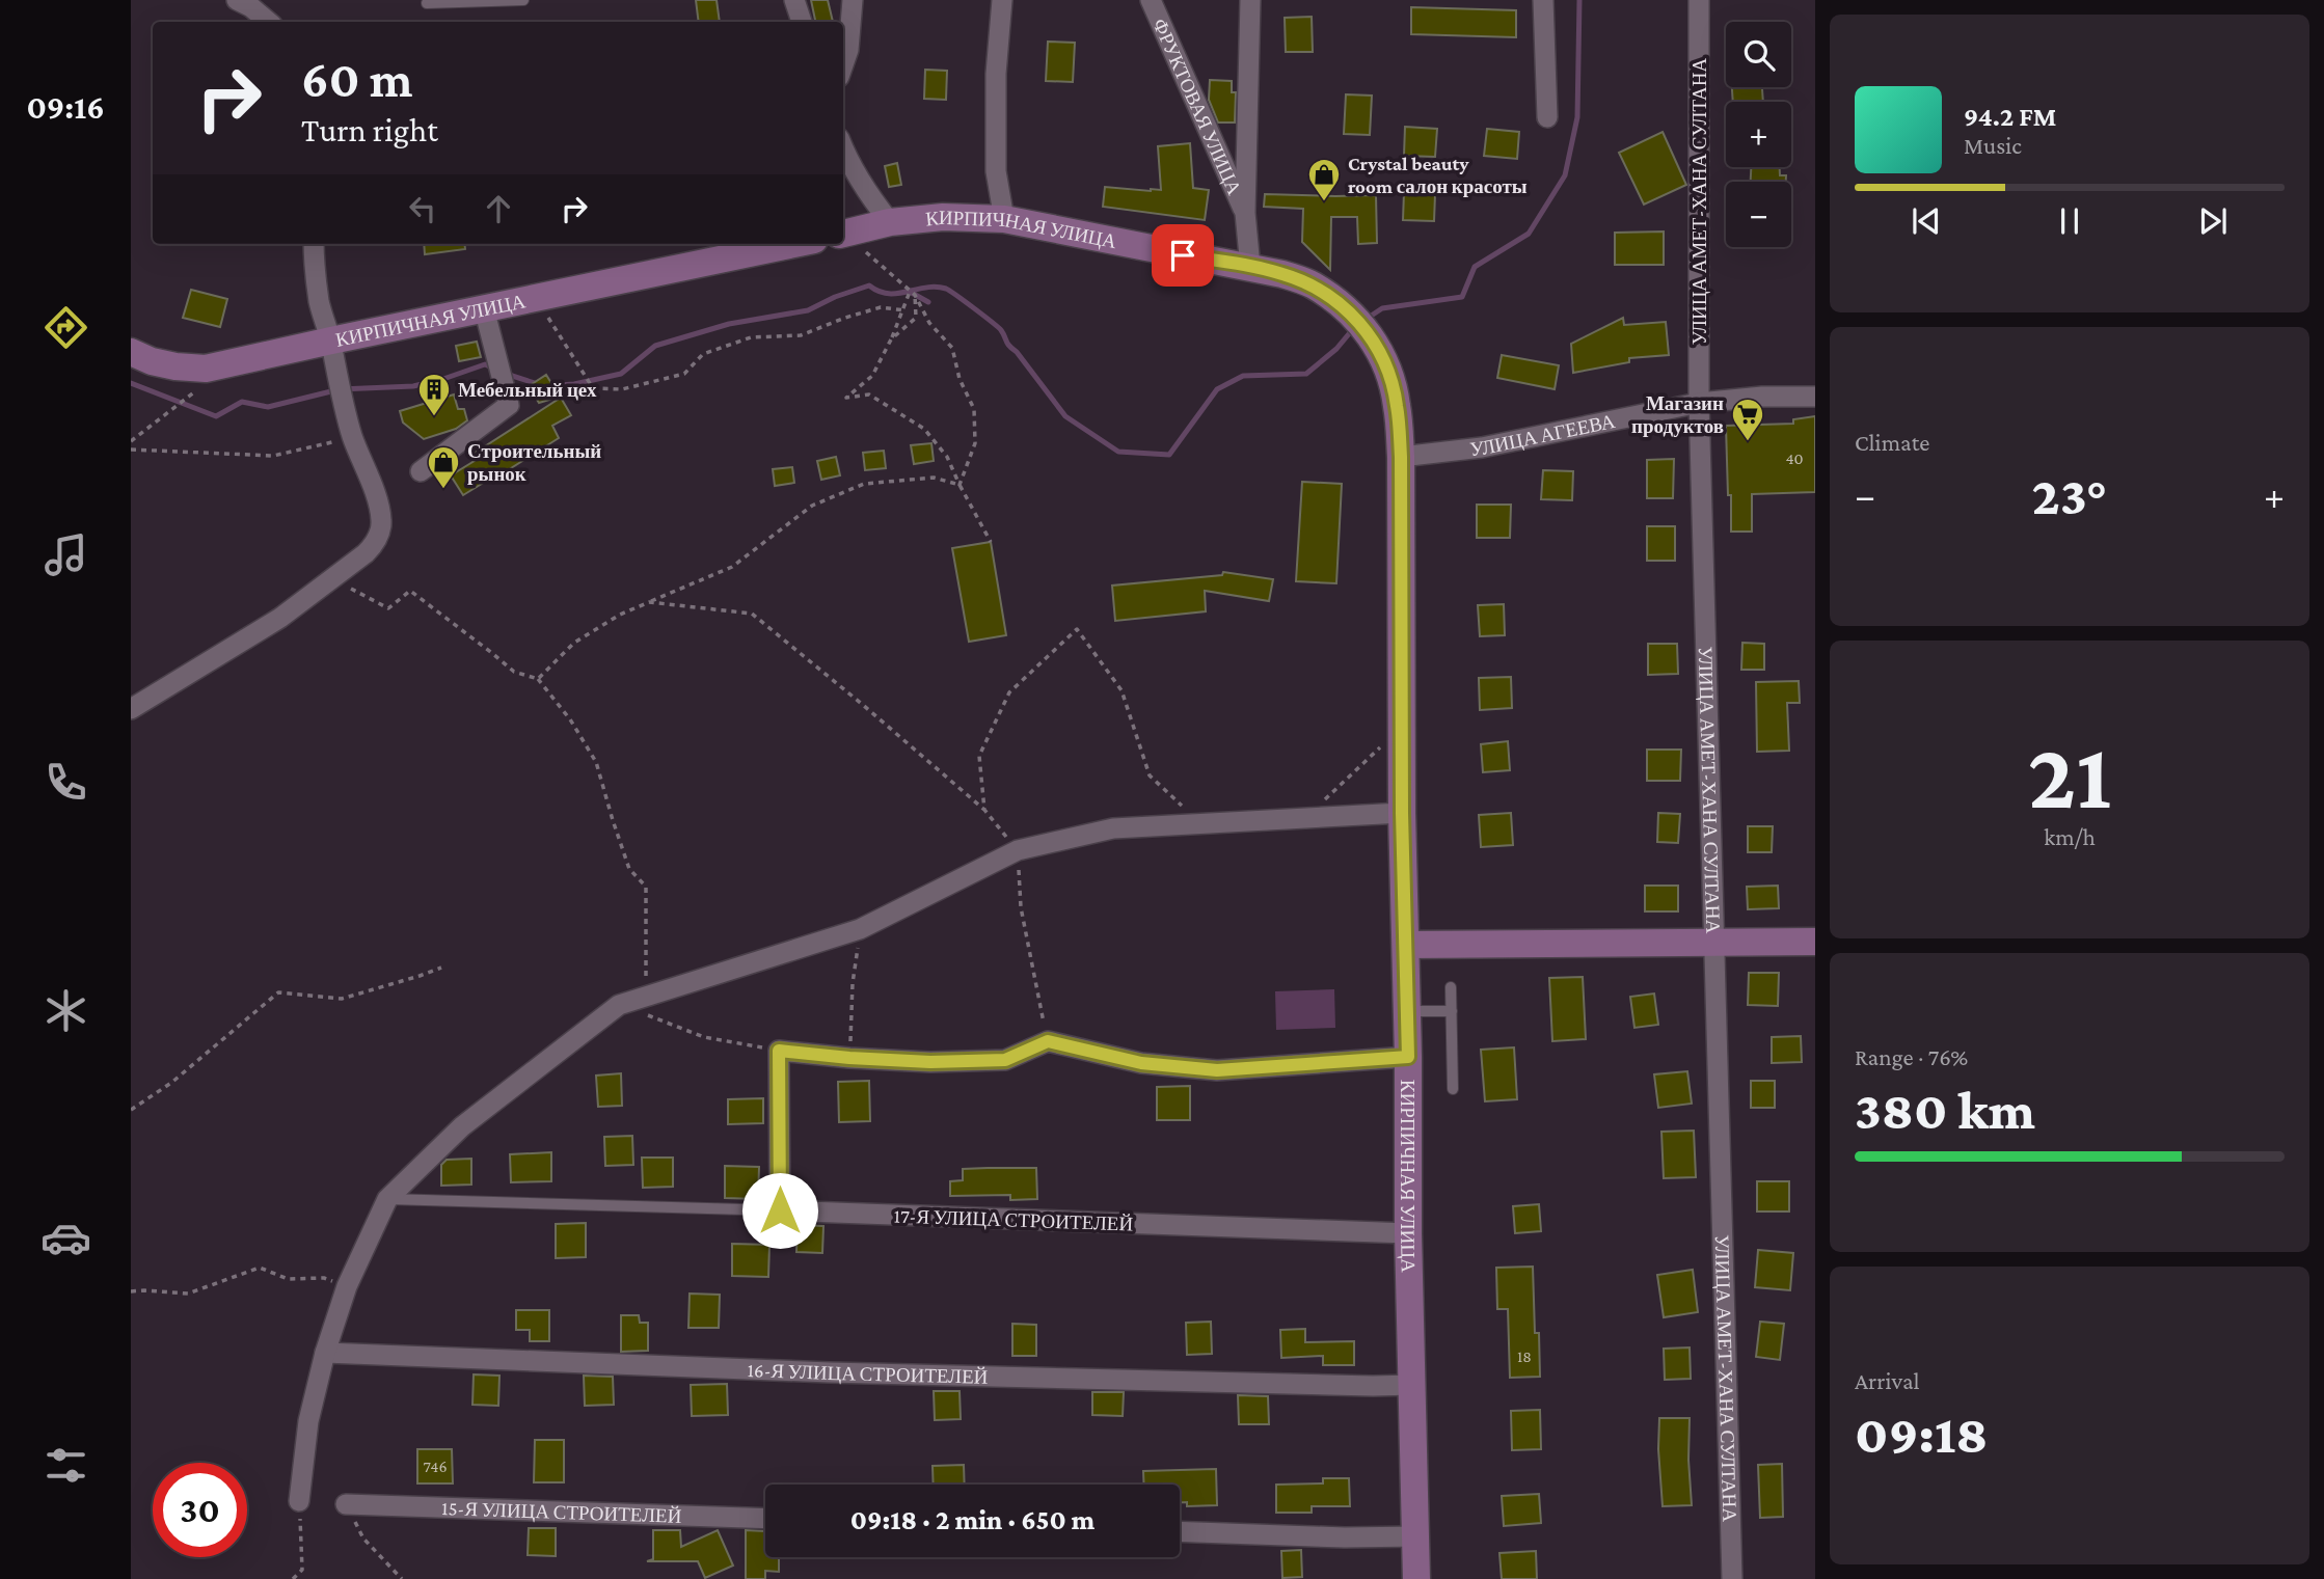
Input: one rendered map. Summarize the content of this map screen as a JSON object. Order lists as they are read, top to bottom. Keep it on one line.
{"streets":{"main road":["КИРПИЧНАЯ УЛИЦА"],"street":["ФРУКТОВАЯ УЛИЦА","УЛИЦА АМЕТ-ХАНА СУЛТАНА","УЛИЦА АГЕЕВА","17-Я УЛИЦА СТРОИТЕЛЕЙ","16-Я УЛИЦА СТРОИТЕЛЕЙ","15-Я УЛИЦА СТРОИТЕЛЕЙ"]},"crossings":[["УЛИЦА АМЕТ-ХАНА СУЛТАНА","УЛИЦА АГЕЕВА"],["КИРПИЧНАЯ УЛИЦА","УЛИЦА АГЕЕВА"],["КИРПИЧНАЯ УЛИЦА","17-Я УЛИЦА СТРОИТЕЛЕЙ"],["КИРПИЧНАЯ УЛИЦА","16-Я УЛИЦА СТРОИТЕЛЕЙ"]],"places":{"shop":["Crystal beauty room салон красоты","Строительный рынок"],"building":["Мебельный цех"],"supermarket":["Магазин продуктов"]},"house_numbers":["40","18","746"],"page":{"tabs":"09:16","map_buttons":["+","−"],"turn":["60 m","Turn right"],"song":["94.2 FM","Music"],"tile":["Climate",["21","km/h"],["Range · 76%","380 km"],["Arrival","09:18"]],"heat":["−","23°","+"],"limit":"30","trip":"09:18 · 2 min · 650 m"}}
